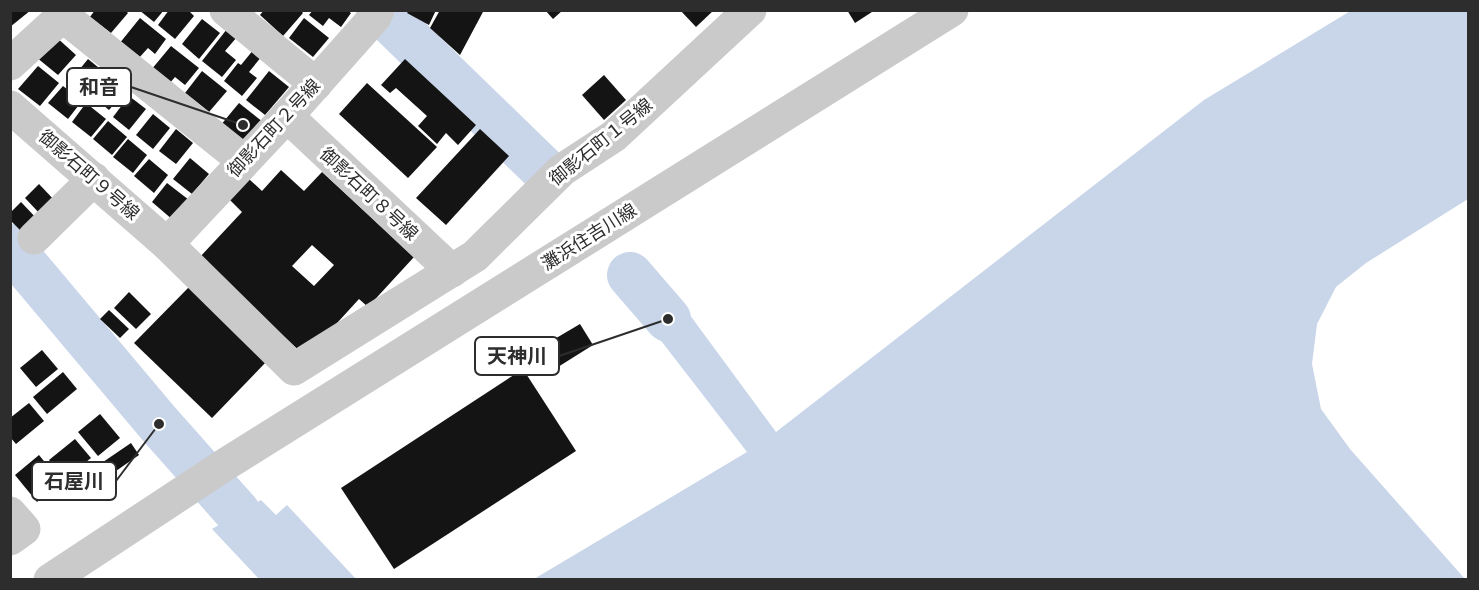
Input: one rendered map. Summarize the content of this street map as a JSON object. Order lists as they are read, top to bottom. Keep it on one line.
{"streets":{"street":["御影石町２号線","御影石町１号線","御影石町９号線","御影石町８号線","灘浜住吉川線"]},"crossings":[["御影石町２号線","御影石町１号線"],["御影石町２号線","御影石町９号線"],["御影石町２号線","御影石町８号線"],["御影石町１号線","御影石町９号線"],["御影石町１号線","御影石町８号線"]],"places":["和音","天神川","石屋川"]}
